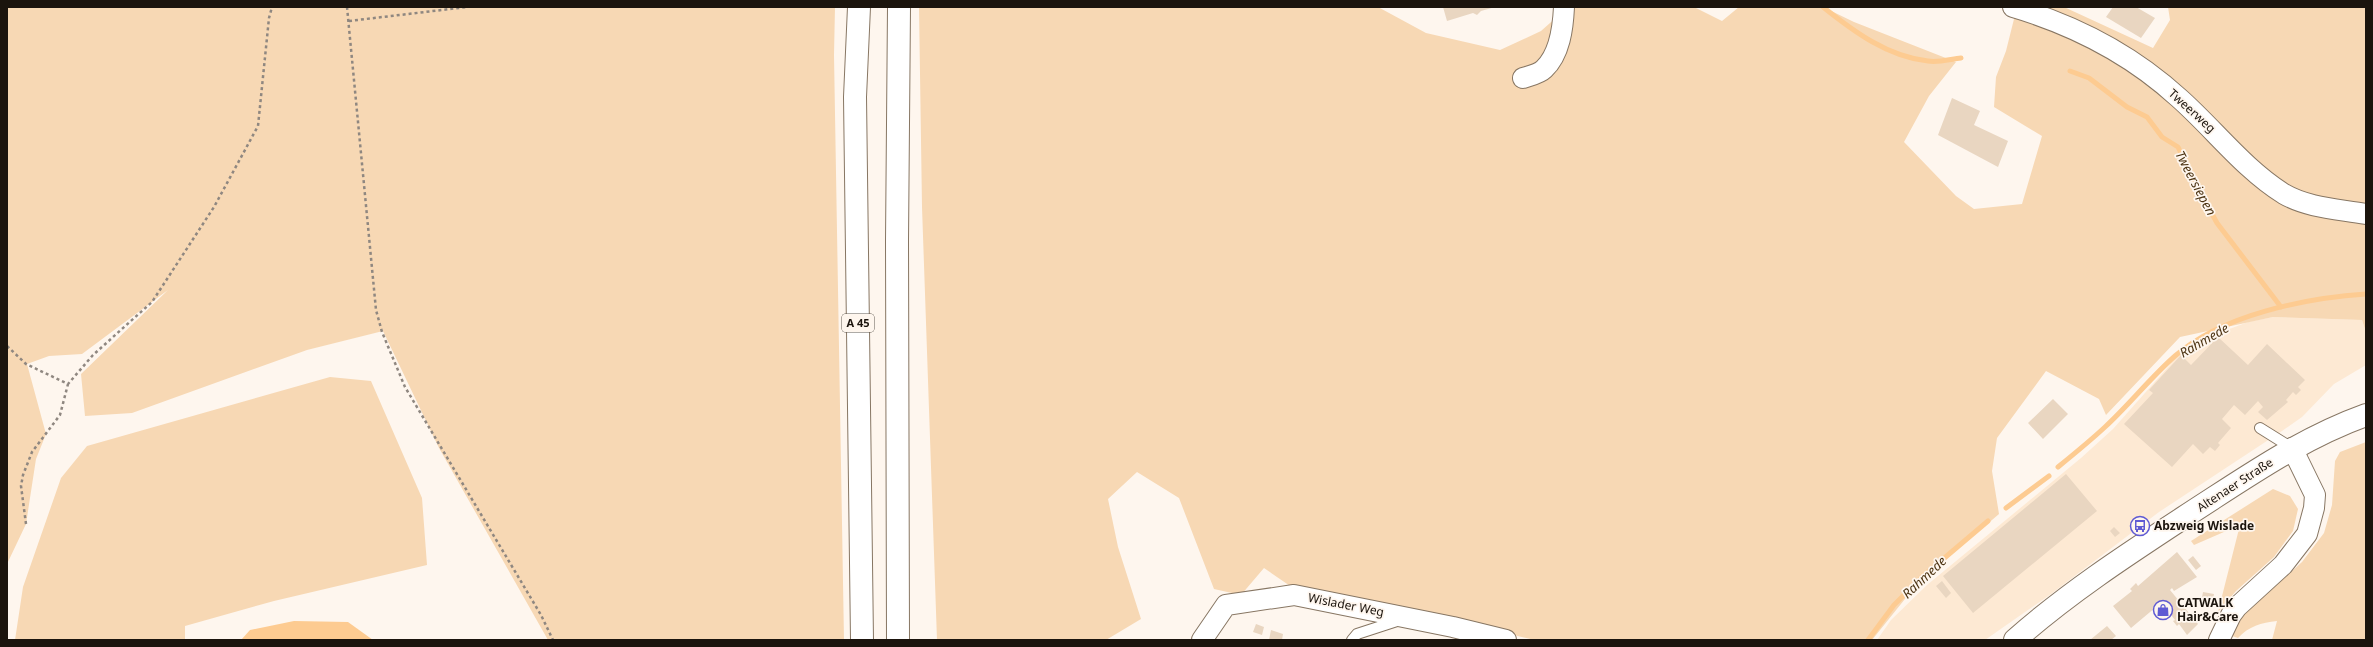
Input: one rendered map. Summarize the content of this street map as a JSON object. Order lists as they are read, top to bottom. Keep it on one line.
{"streets":{"main road":["A 45","Altenaer Straße"],"street":["Tweerweg","Wislader Weg"]},"water":["Tweersiepen","Rahmede"],"places":{"bus stop":["Abzweig Wislade"],"shop":["CATWALK Hair&Care"]}}
